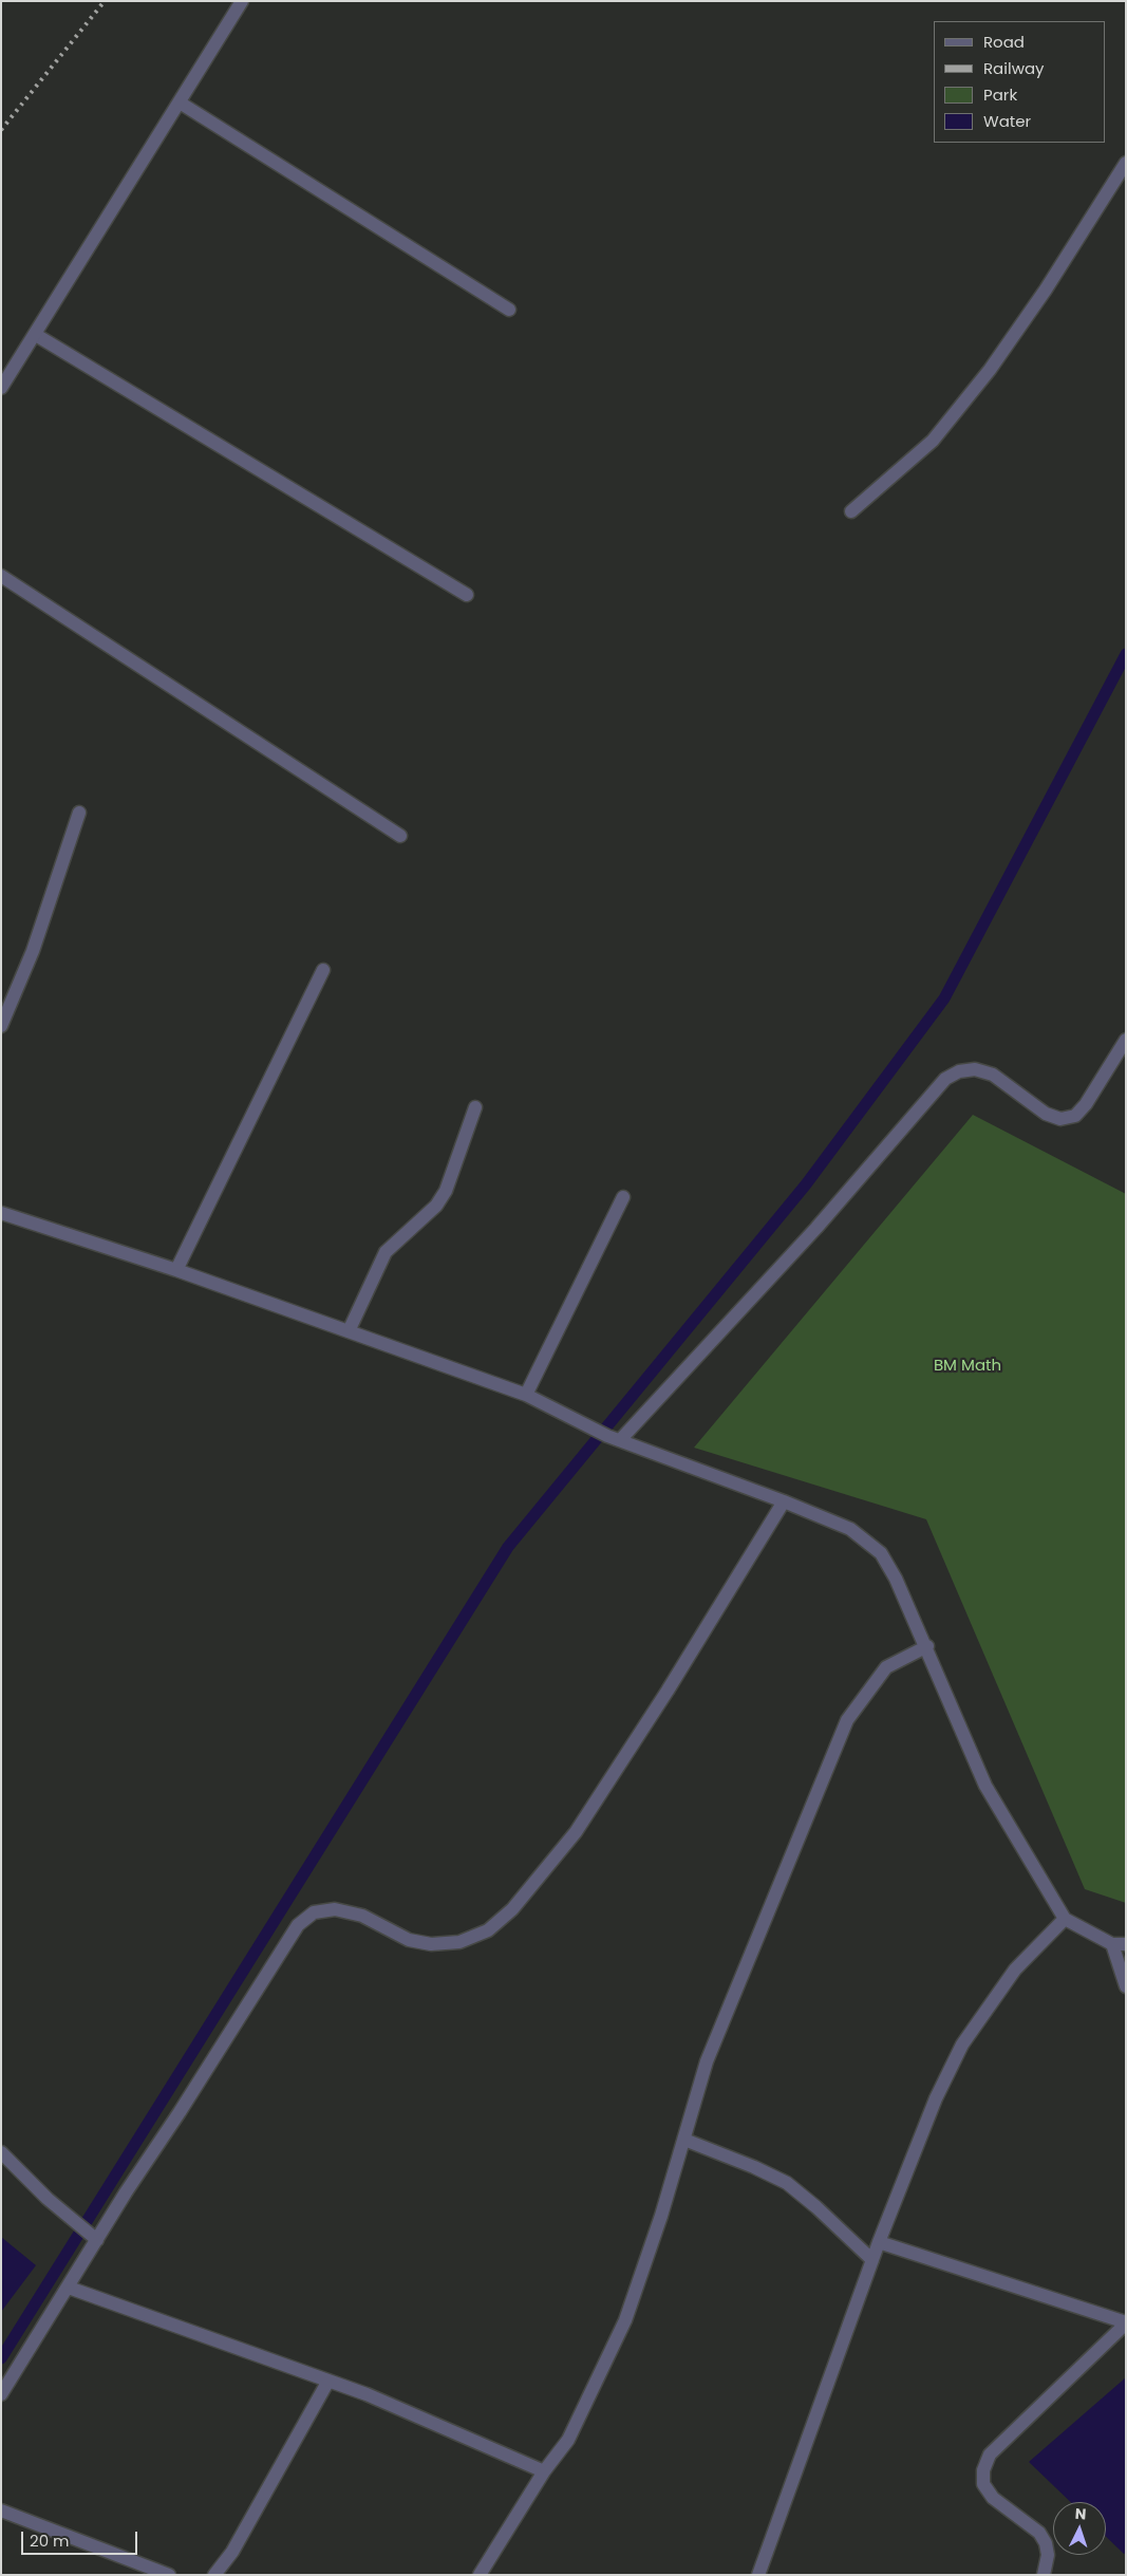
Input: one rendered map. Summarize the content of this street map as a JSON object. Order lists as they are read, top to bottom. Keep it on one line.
{"parks":["BM Math"],"legend":["Road","Railway","Park","Water"],"scale_bar":"20 m","north":"top"}
